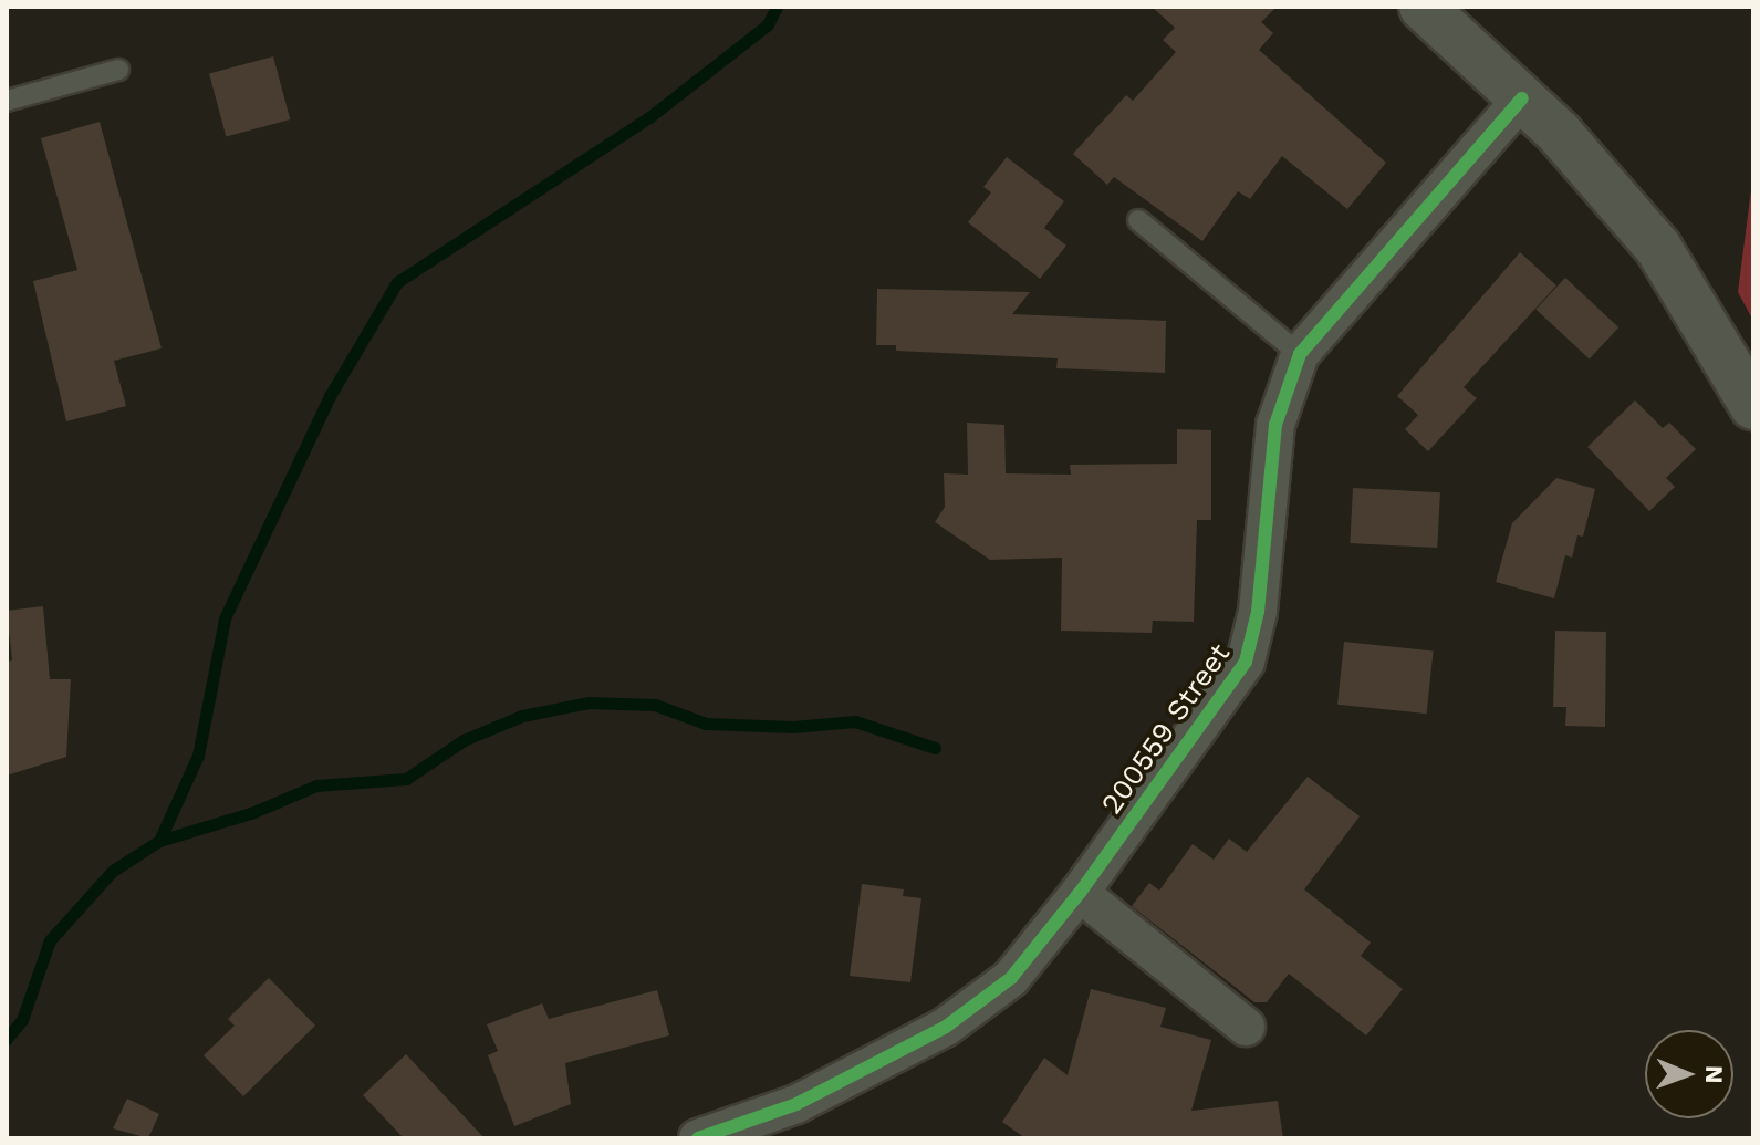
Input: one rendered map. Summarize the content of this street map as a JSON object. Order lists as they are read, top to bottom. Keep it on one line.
{"streets":{"street":["200559 Street"]},"north":"right"}
